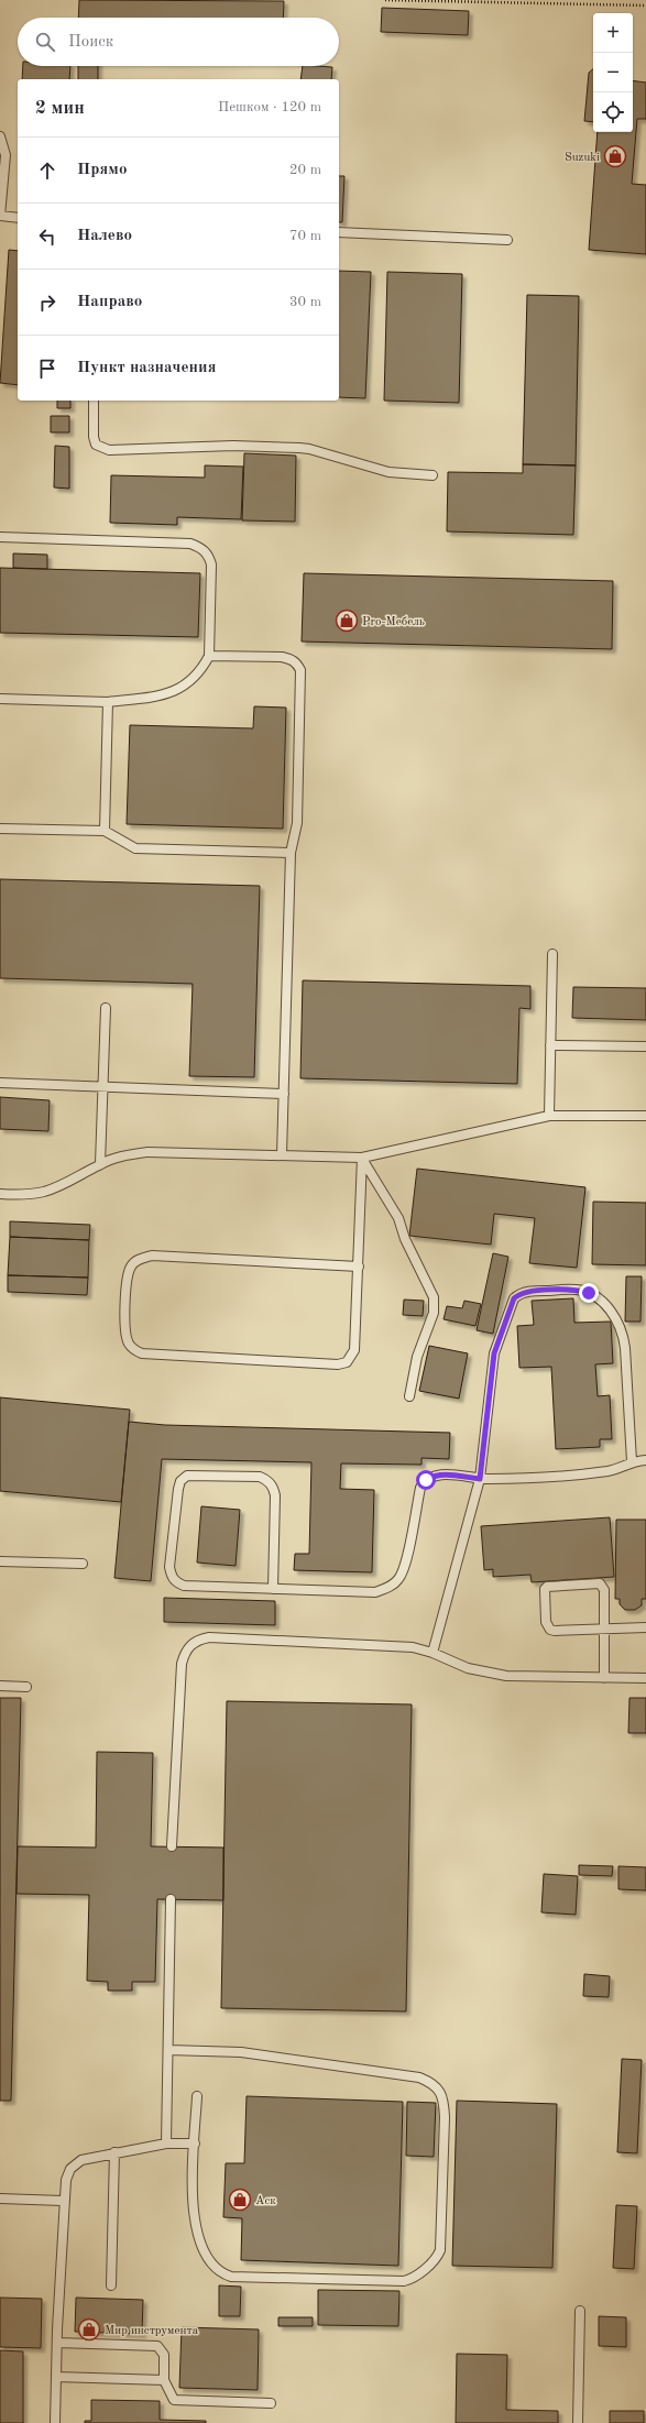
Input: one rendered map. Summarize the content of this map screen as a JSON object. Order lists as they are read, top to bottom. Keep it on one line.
{"places":{"shop":["Suzuki","Pro-Мебель","Аск","Мир инструмента"]},"page":{"map_buttons":["+","−"],"search":"Поиск","heading":["2 мин","Пешком · 120 m"],"list":[["Прямо","20 m"],["Налево","70 m"],["Направо","30 m"],"Пункт назначения"]}}
